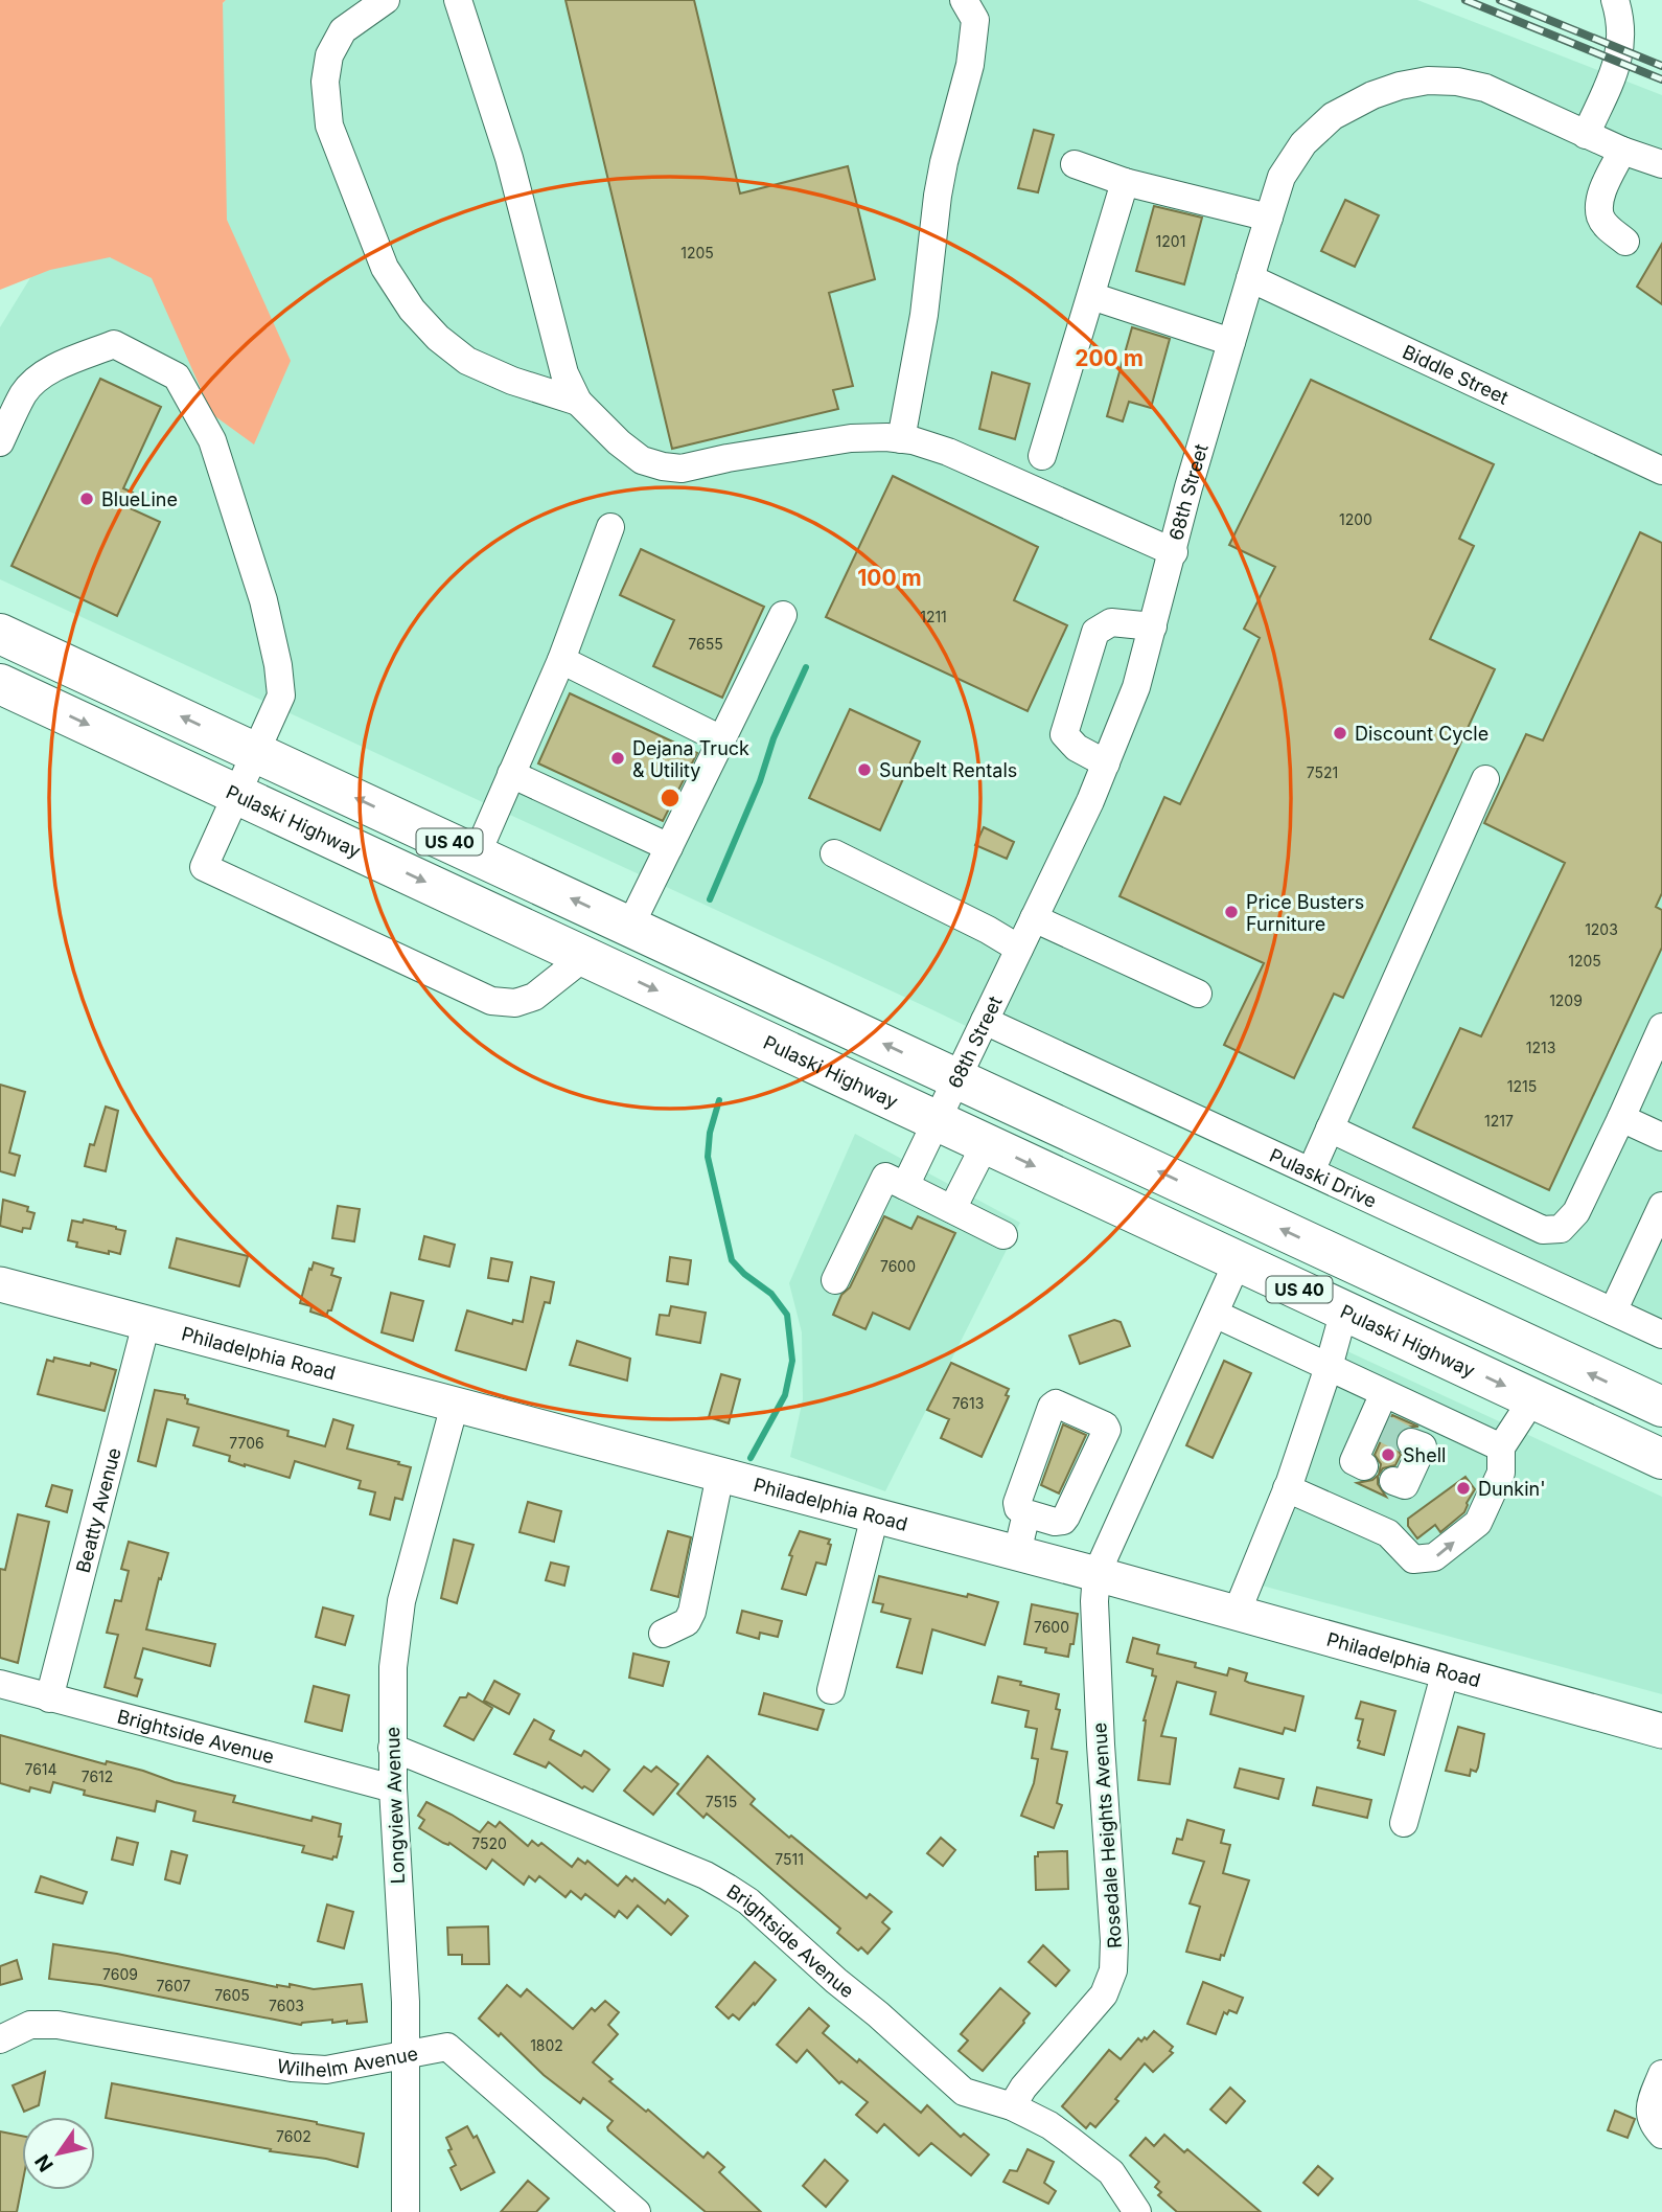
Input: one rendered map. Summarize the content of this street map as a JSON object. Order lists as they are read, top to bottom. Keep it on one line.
{"streets":{"highway":["Pulaski Highway","US 40"],"main road":["Philadelphia Road"],"street":["Biddle Street","68th Street","Pulaski Drive","Beatty Avenue","Brightside Avenue","Longview Avenue","Rosedale Heights Avenue","Wilhelm Avenue"]},"crossings":[["Biddle Street","68th Street"],["68th Street","Pulaski Highway"],["68th Street","US 40"],["68th Street","Pulaski Drive"],["Philadelphia Road","Beatty Avenue"],["Philadelphia Road","Longview Avenue"],["Philadelphia Road","Rosedale Heights Avenue"],["Beatty Avenue","Brightside Avenue"],["Brightside Avenue","Longview Avenue"],["Brightside Avenue","Rosedale Heights Avenue"],["Longview Avenue","Wilhelm Avenue"]],"places":["BlueLine","Discount Cycle","Dejana Truck & Utility","Sunbelt Rentals","Price Busters Furniture","Shell","Dunkin'"],"house_numbers":["1201","1205","1200","1211","7655","7521","1203","1205","1209","1213","1215","1217","7600","7613","7706","7600","7614","7612","7515","7520","7511","7609","7607","7605","7603","1802","7602"],"north":"bottom left","rings":["200 m","100 m"]}
